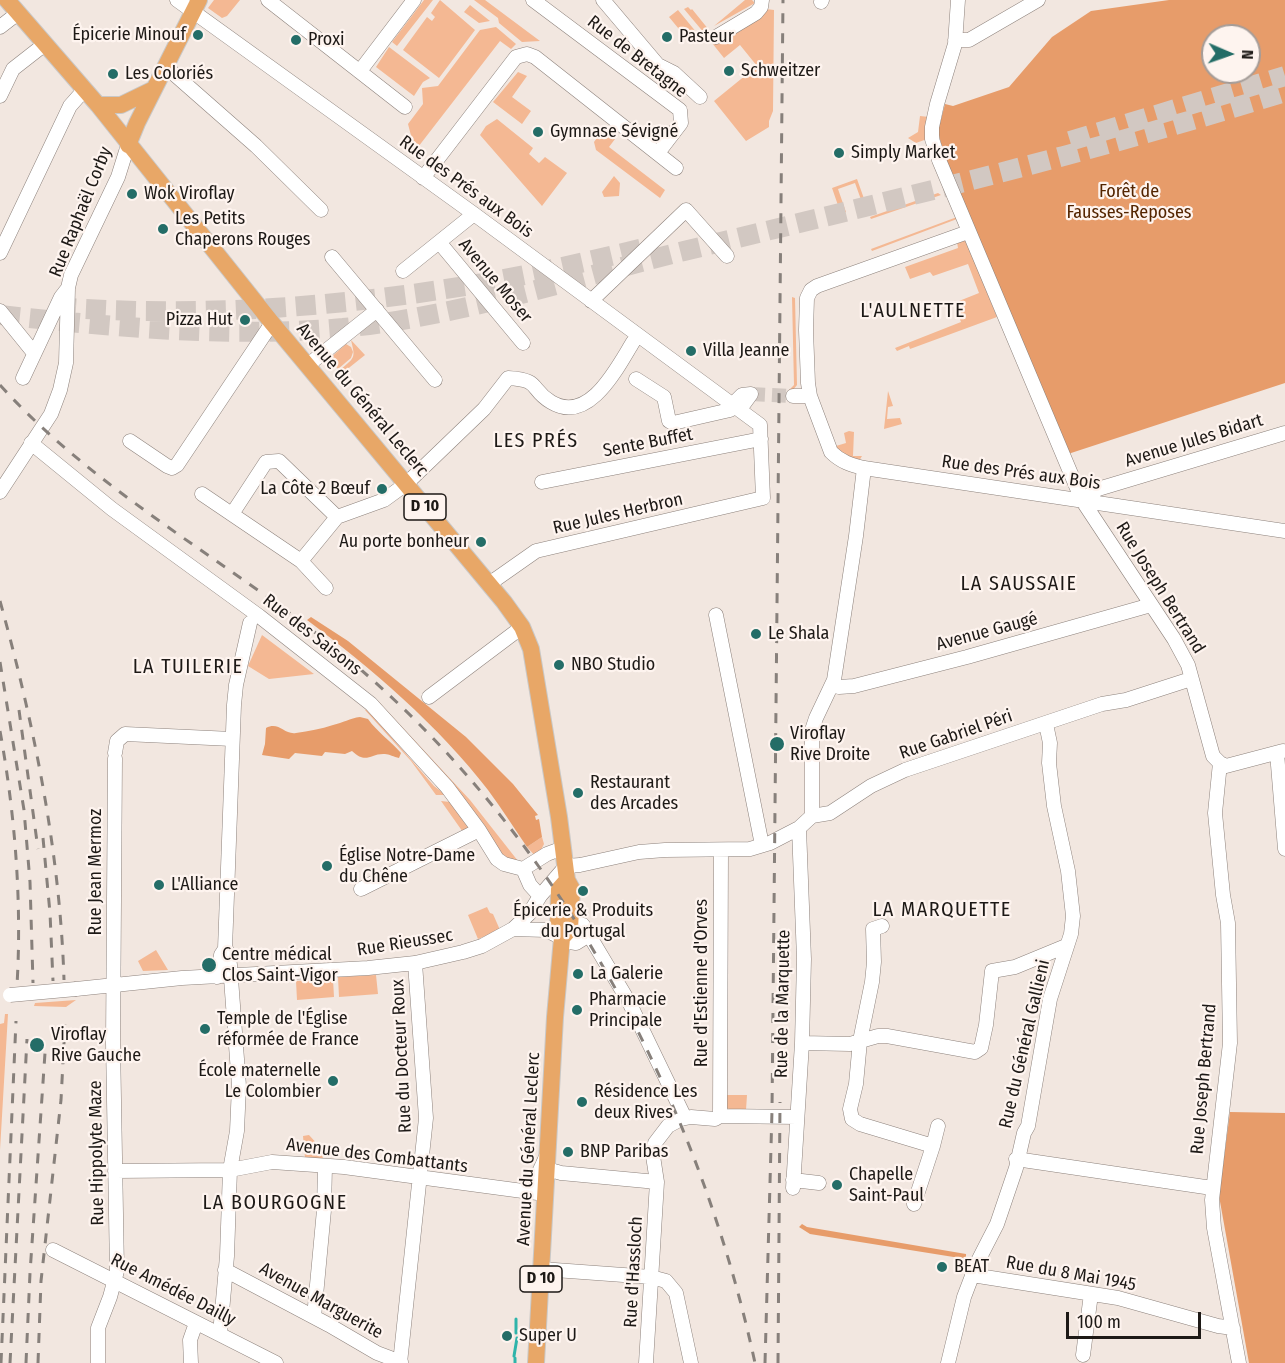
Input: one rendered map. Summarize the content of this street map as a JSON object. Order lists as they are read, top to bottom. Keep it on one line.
{"streets":{"main road":["Avenue du Général Leclerc","D 10"],"street":["Rue de Bretagne","Rue des Prés aux Bois","Rue Raphaël Corby","Avenue Moser","Avenue Jules Bidart","Sente Buffet","Rue Jules Herbron","Rue Joseph Bertrand","Avenue Gaugé","Rue des Saisons","Rue Gabriel Péri","Rue Jean Mermoz","Rue Rieussec","Rue d'Estienne d'Orves","Rue de la Marquette","Rue du Général Gallieni","Rue du Docteur Roux","Rue Hippolyte Maze","Avenue des Combattants","Rue d'Hassloch","Rue du 8 Mai 1945","Rue Amédée Dailly","Avenue Marguerite"]},"crossings":[["Rue des Prés aux Bois","Avenue Jules Bidart"],["Rue des Prés aux Bois","Sente Buffet"],["Rue des Prés aux Bois","Rue Jules Herbron"],["Rue des Prés aux Bois","Rue Joseph Bertrand"],["Rue Raphaël Corby","Avenue du Général Leclerc"],["Rue Raphaël Corby","Rue des Saisons"],["Avenue du Général Leclerc","Rue Jules Herbron"],["Avenue du Général Leclerc","Rue Gabriel Péri"],["Avenue du Général Leclerc","Rue Rieussec"],["Avenue du Général Leclerc","Avenue des Combattants"],["Avenue Jules Bidart","Rue Joseph Bertrand"],["Sente Buffet","Rue Jules Herbron"],["Rue Joseph Bertrand","Avenue Gaugé"],["Rue Joseph Bertrand","Rue Gabriel Péri"],["Rue Joseph Bertrand","Rue du 8 Mai 1945"],["Rue Gabriel Péri","Rue Rieussec"],["Rue Gabriel Péri","Rue d'Estienne d'Orves"],["Rue Gabriel Péri","Rue de la Marquette"],["Rue Gabriel Péri","Rue du Général Gallieni"],["Rue Jean Mermoz","Rue Rieussec"],["Rue Jean Mermoz","Rue Hippolyte Maze"],["Rue Rieussec","Rue du Docteur Roux"],["Rue Rieussec","Rue Hippolyte Maze"],["Rue du Général Gallieni","Rue du 8 Mai 1945"],["Rue du Docteur Roux","Avenue des Combattants"],["Rue du Docteur Roux","Avenue Marguerite"],["Rue Hippolyte Maze","Avenue des Combattants"],["Rue Hippolyte Maze","Rue Amédée Dailly"]],"districts":["L'AULNETTE","LES PRÉS","LA SAUSSAIE","LA TUILERIE","LA MARQUETTE","LA BOURGOGNE"],"parks":["Forêt de Fausses-Reposes"],"places":["Épicerie Minouf","Pasteur","Proxi","Schweitzer","Les Coloriés","Gymnase Sévigné","Simply Market","Wok Viroflay","Les Petits Chaperons Rouges","Pizza Hut","Villa Jeanne","La Côte 2 Bœuf","Au porte bonheur","Le Shala","NBO Studio","Viroflay Rive Droite","Restaurant des Arcades","Église Notre-Dame du Chêne","L'Alliance","Épicerie & Produits du Portugal","Centre médical Clos Saint-Vigor","La Galerie","Pharmacie Principale","Temple de l'Église réformée de France","Viroflay Rive Gauche","École maternelle Le Colombier","Résidence Les deux Rives","BNP Paribas","Chapelle Saint-Paul","BEAT","Super U"],"scale_bar":"100 m","north":"right"}
